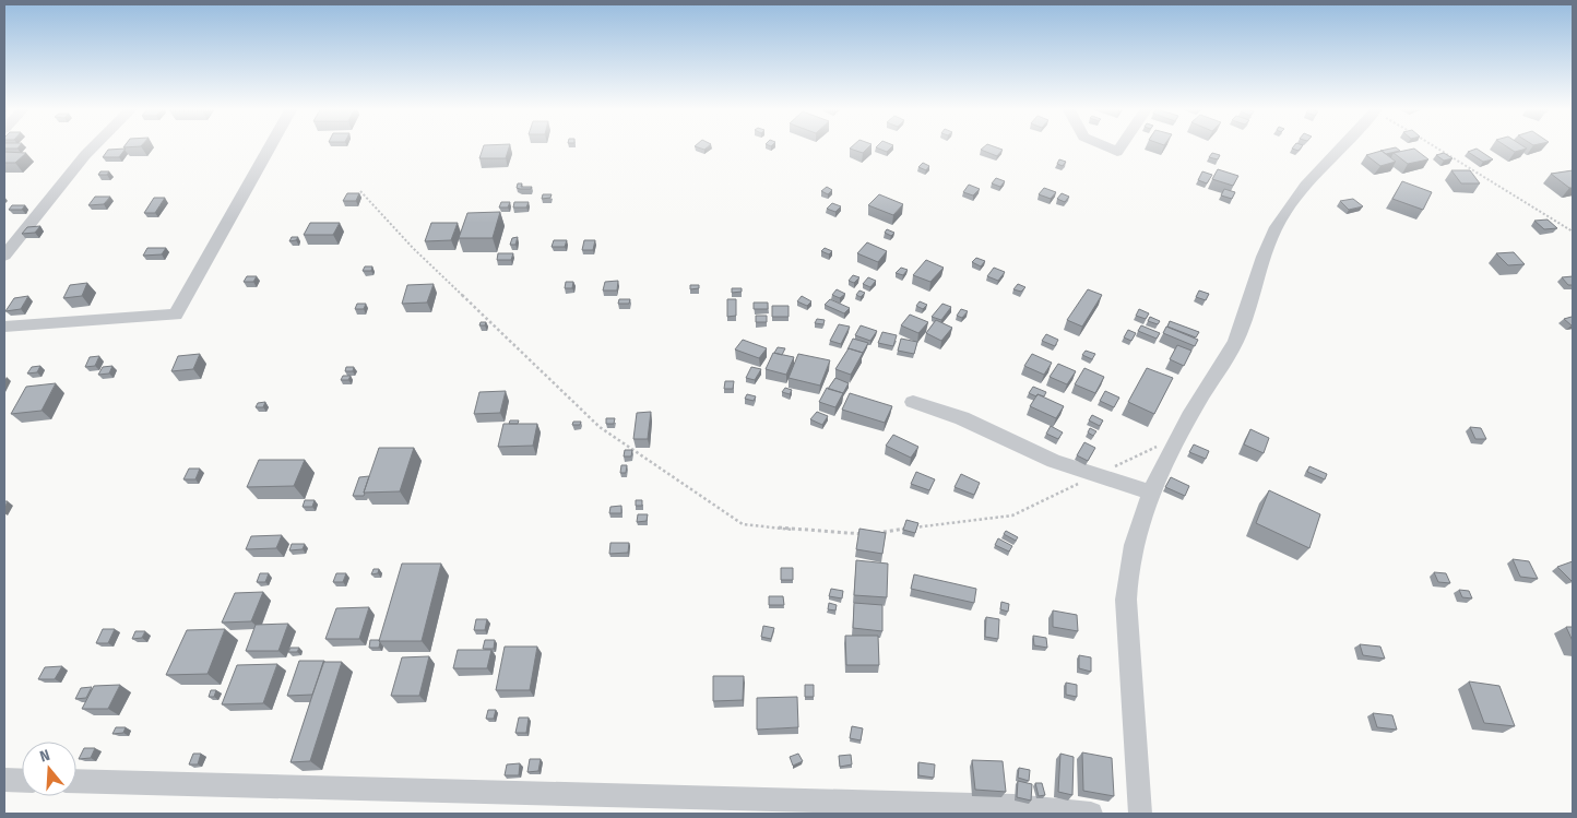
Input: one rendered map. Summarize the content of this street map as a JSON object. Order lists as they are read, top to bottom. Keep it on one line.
{"north":"top"}
